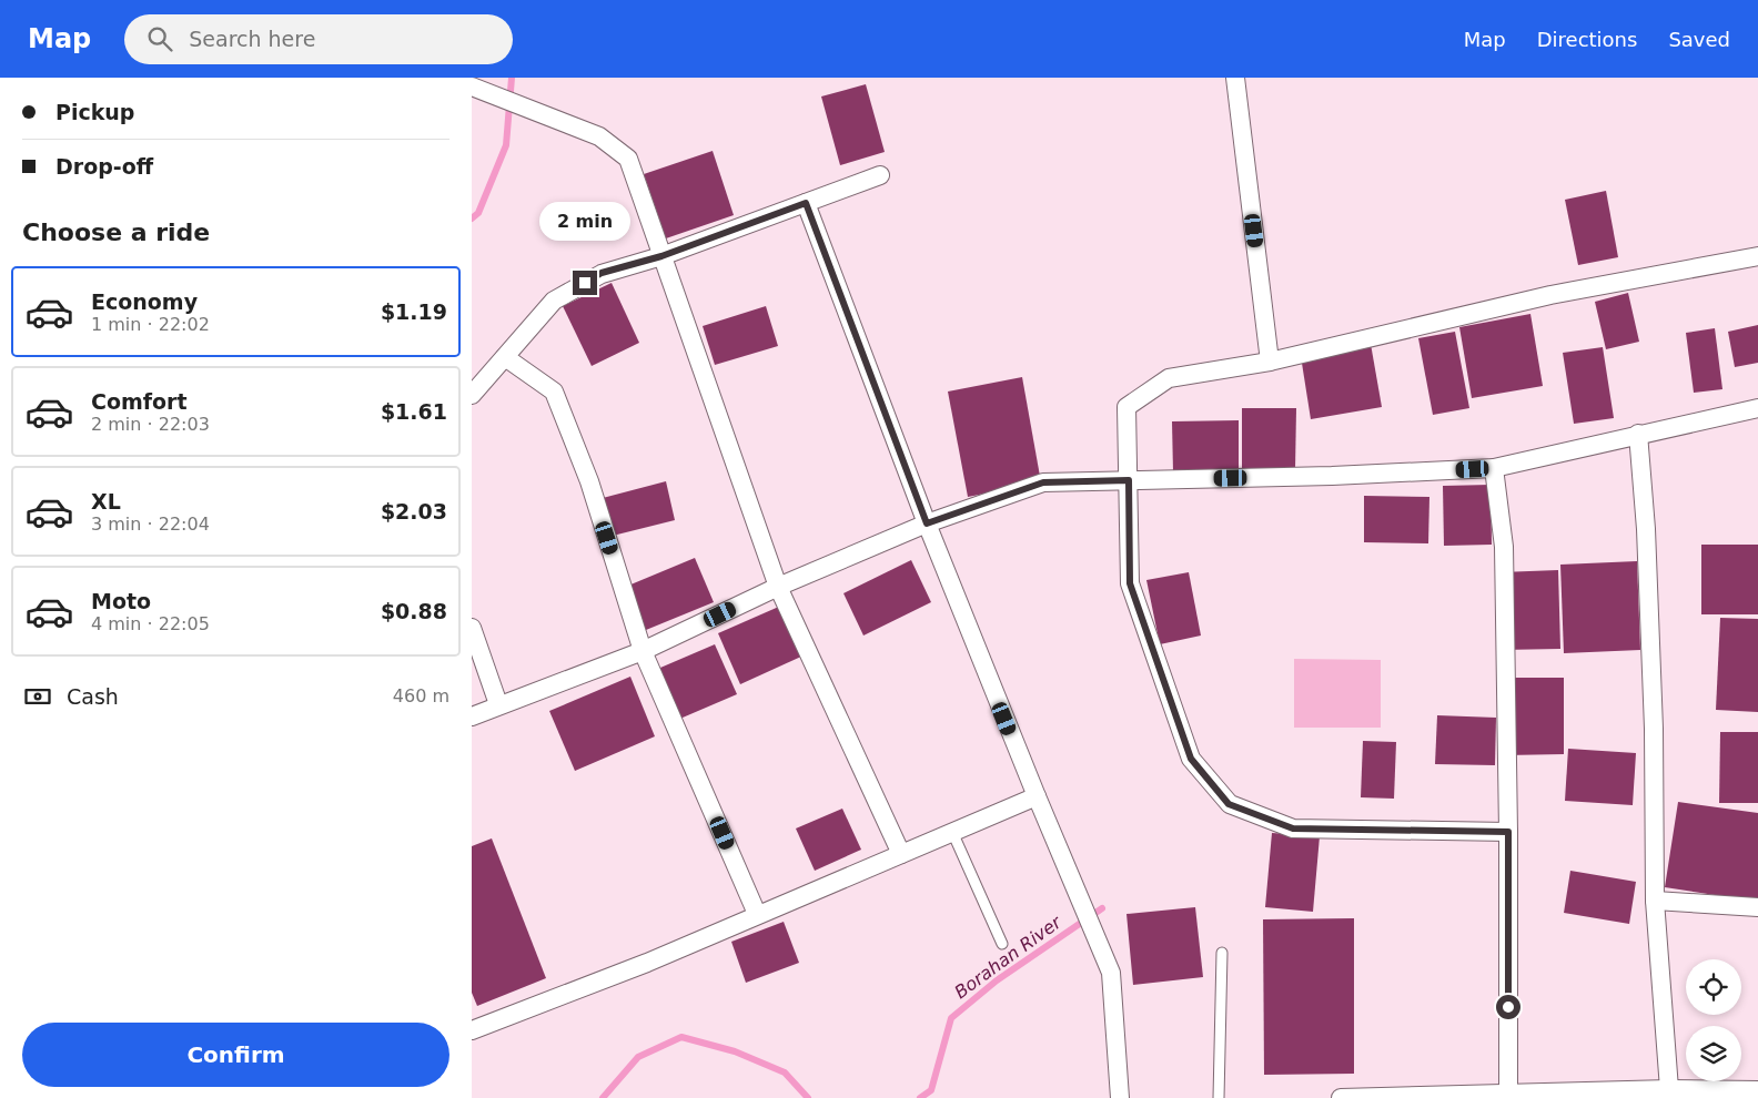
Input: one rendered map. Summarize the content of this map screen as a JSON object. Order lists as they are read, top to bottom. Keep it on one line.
{"water":["Borahan River"],"page":{"header":"Map","search":"Search here","nav":["Map","Directions","Saved"],"banner":["Pickup","Drop-off"],"heading":"Choose a ride","bubble":"2 min","list":[{"name":"Economy","note":"1 min · 22:02","value":"$1.19"},{"name":"Comfort","note":"2 min · 22:03","value":"$1.61"},{"name":"XL","note":"3 min · 22:04","value":"$2.03"},{"name":"Moto","note":"4 min · 22:05","value":"$0.88"}],"pay":["Cash","460 m"],"buttons":"Confirm"}}
